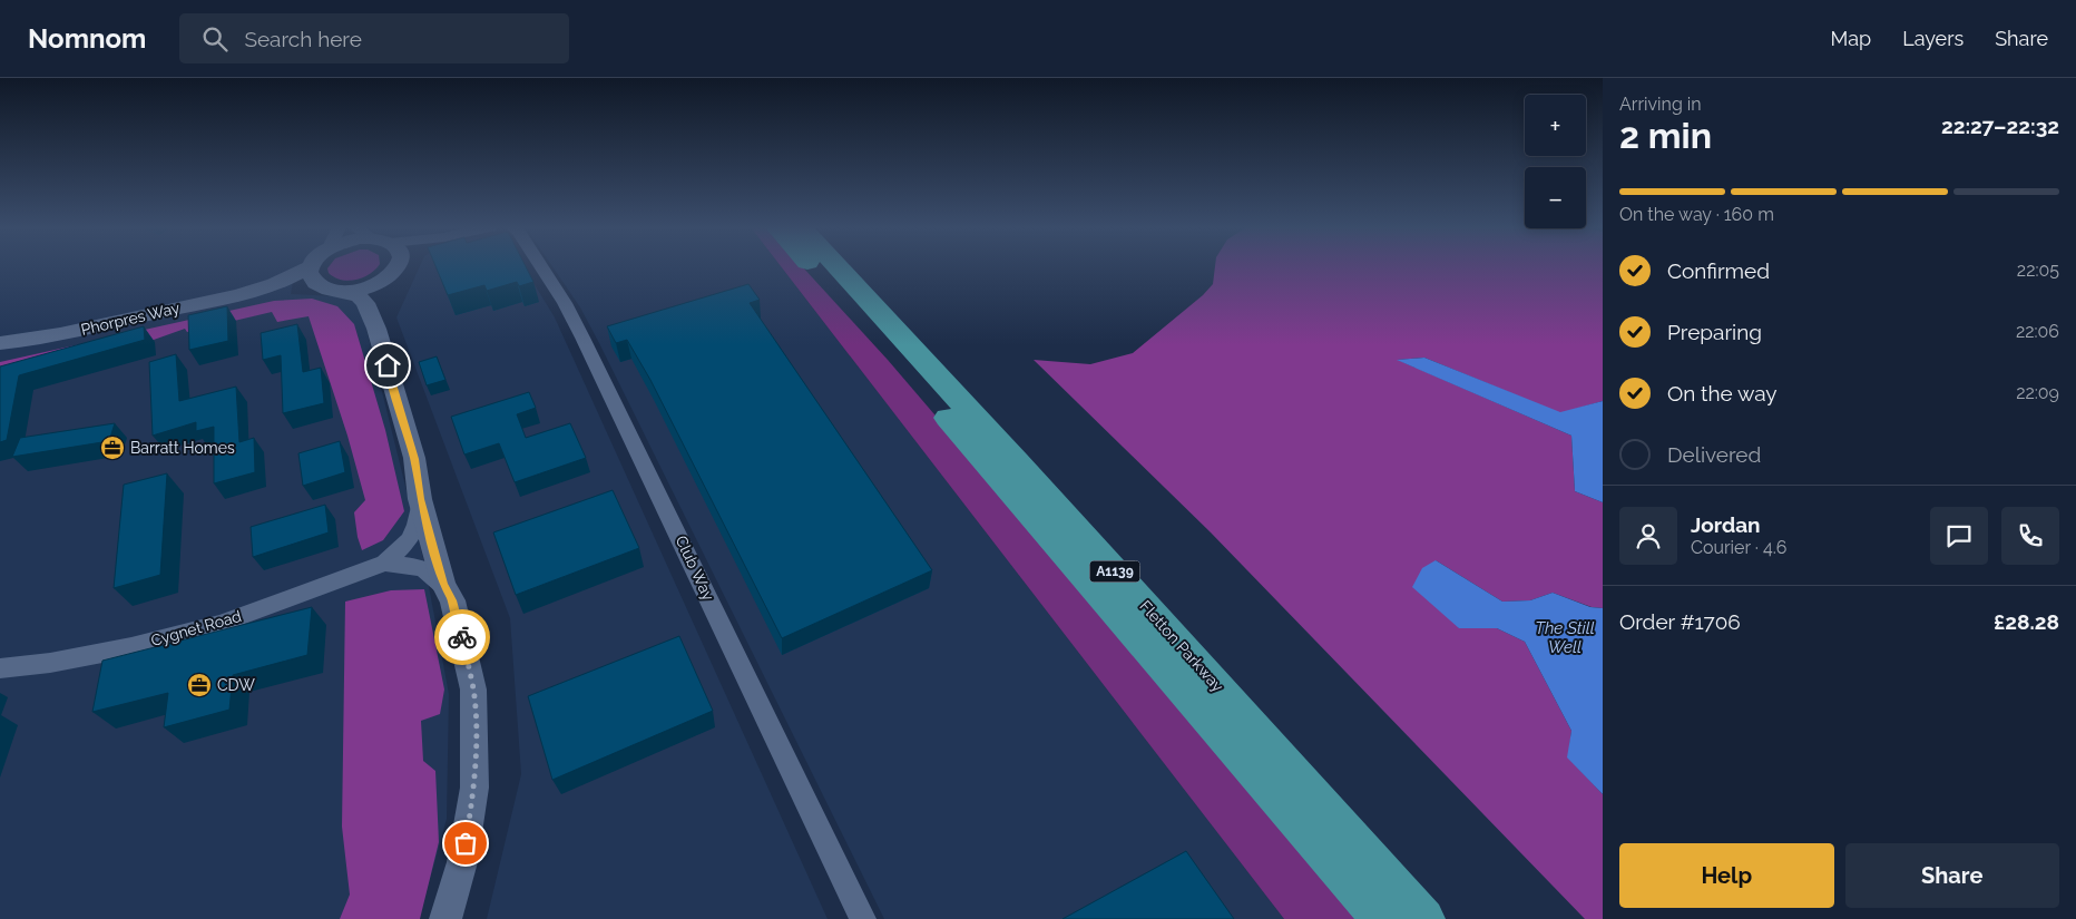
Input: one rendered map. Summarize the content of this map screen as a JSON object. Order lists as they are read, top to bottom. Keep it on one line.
{"streets":{"highway":["A1139","Fletton Parkway"],"street":["Phorpres Way","Club Way","Cygnet Road"]},"water":["The Still Well"],"places":{"office":["Barratt Homes","CDW"]},"page":{"header":"Nomnom","search":"Search here","nav":["Map","Layers","Share"],"heading":["2 min","Arriving in","22:27–22:32"],"panel":["Jordan","Courier · 4.6","Order #1706","£28.28"],"map_buttons":["+","−"],"bar":"On the way · 160 m","list":[["Confirmed","22:05"],["Preparing","22:06"],["On the way","22:09"],"Delivered"],"buttons":["Help","Share"]}}
